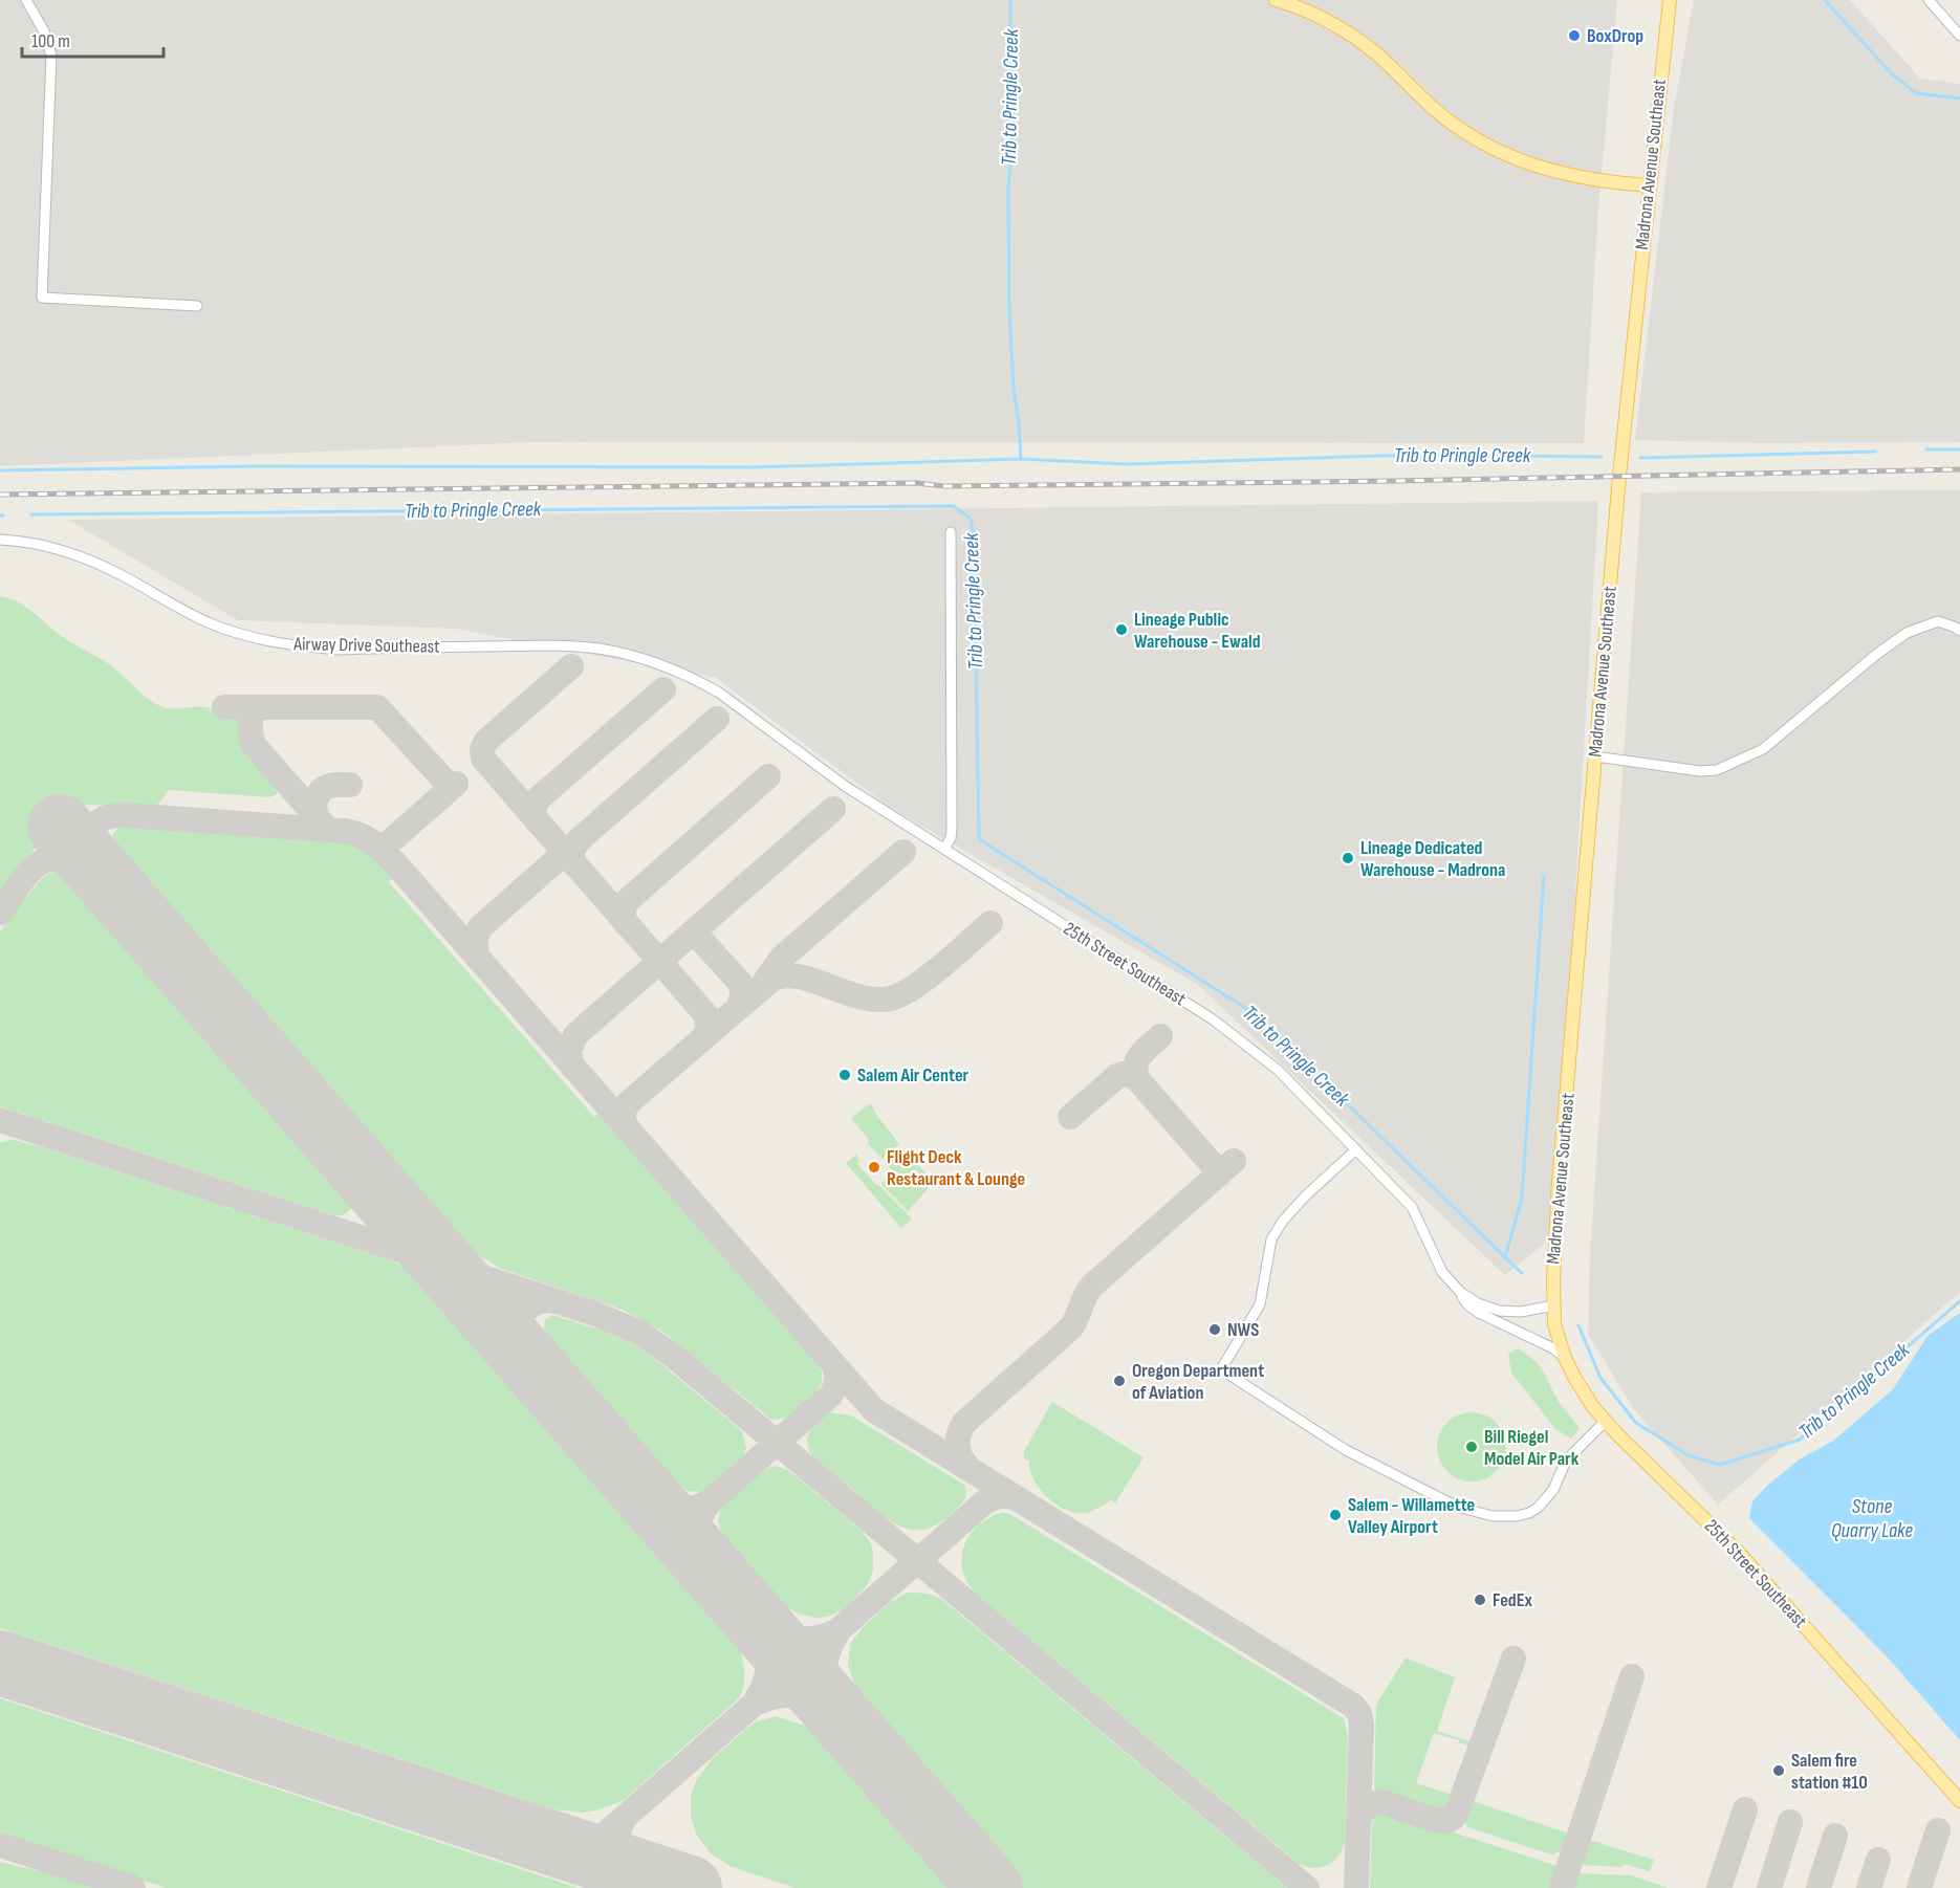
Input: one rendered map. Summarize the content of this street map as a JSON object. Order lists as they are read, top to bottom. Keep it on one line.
{"streets":{"main road":["Madrona Avenue Southeast","25th Street Southeast"],"street":["Airway Drive Southeast"]},"crossings":[["Madrona Avenue Southeast","25th Street Southeast"],["Airway Drive Southeast","25th Street Southeast"]],"water":["Trib to Pringle Creek","Stone Quarry Lake"],"places":["BoxDrop","Lineage Public Warehouse - Ewald","Lineage Dedicated Warehouse - Madrona","Salem Air Center","Flight Deck Restaurant & Lounge","NWS","Oregon Department of Aviation","Bill Riegel Model Air Park","Salem - Willamette Valley Airport","FedEx","Salem fire station #10"],"scale_bar":"100 m"}
